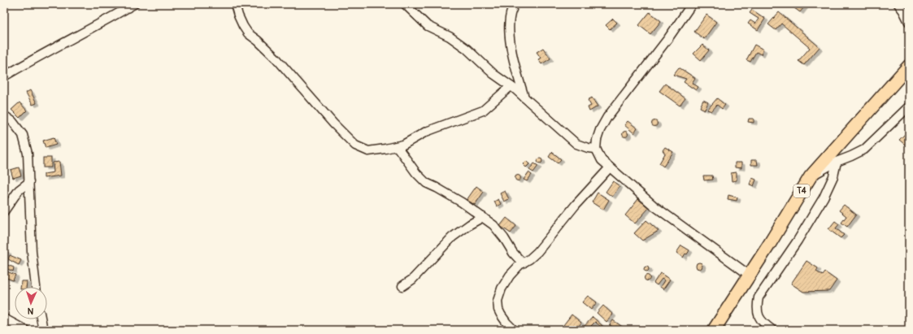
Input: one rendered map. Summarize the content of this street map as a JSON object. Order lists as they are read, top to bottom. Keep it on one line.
{"streets":{"highway":["T4"]},"north":"bottom"}
